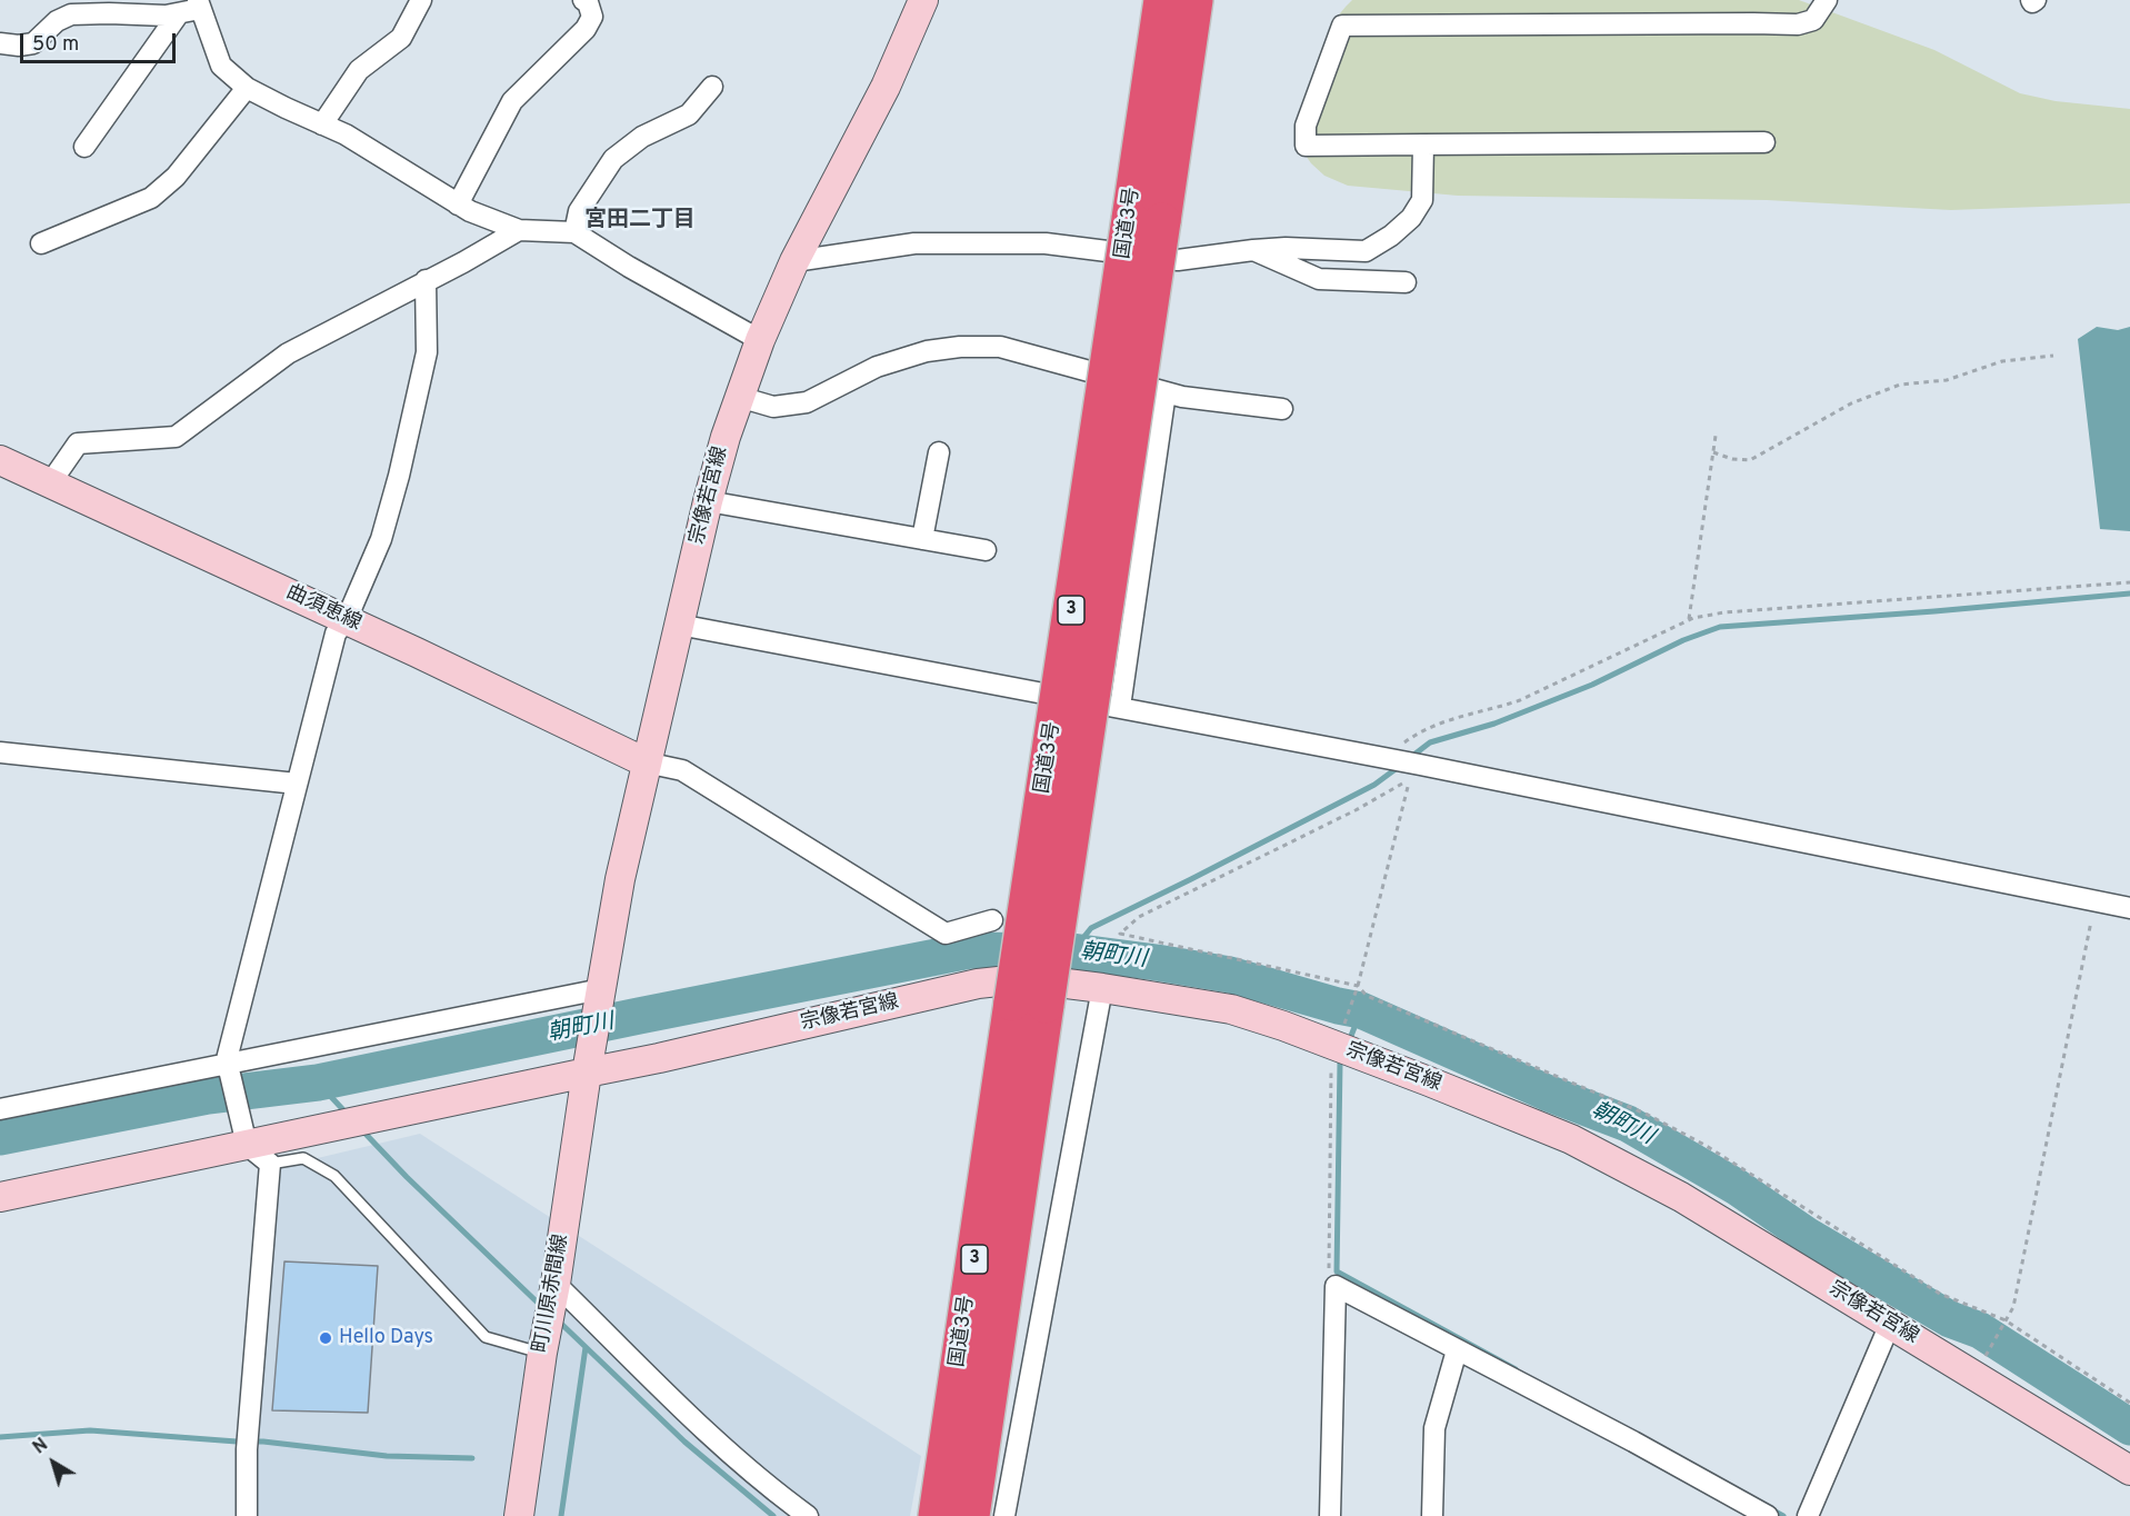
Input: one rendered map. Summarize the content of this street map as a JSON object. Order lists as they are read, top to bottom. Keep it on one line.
{"streets":{"highway":["国道3号","3"],"main road":["宗像若宮線","曲須恵線","町川原赤間線"]},"crossings":[["宗像若宮線","曲須恵線"],["宗像若宮線","町川原赤間線"]],"districts":["宮田二丁目"],"water":["朝町川"],"places":["Hello Days"],"scale_bar":"50 m","north":"top left"}
